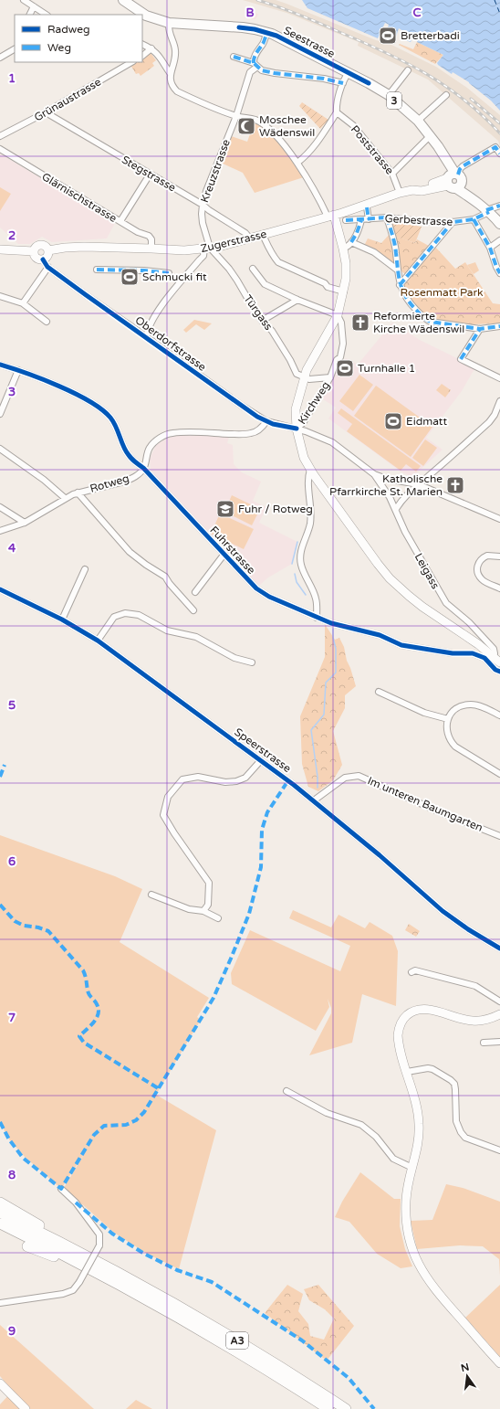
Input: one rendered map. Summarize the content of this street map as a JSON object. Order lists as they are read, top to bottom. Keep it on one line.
{"streets":{"highway":["A3"],"main road":["Seestrasse","3"],"street":["Grünaustrasse","Poststrasse","Kreuzstrasse","Stegstrasse","Glärnischstrasse","Gerbestrasse","Zugerstrasse","Türgass","Oberdorfstrasse","Kirchweg","Rotweg","Fuhrstrasse","Leigass","Speerstrasse","Im unteren Baumgarten"]},"crossings":[["Seestrasse","Kreuzstrasse"],["Seestrasse","Zugerstrasse"],["Grünaustrasse","Stegstrasse"],["Poststrasse","Zugerstrasse"],["Kreuzstrasse","Stegstrasse"],["Kreuzstrasse","Zugerstrasse"],["Kreuzstrasse","Türgass"],["Stegstrasse","Zugerstrasse"],["Glärnischstrasse","Zugerstrasse"],["Zugerstrasse","Türgass"],["Zugerstrasse","Oberdorfstrasse"],["Türgass","Kirchweg"],["Oberdorfstrasse","Kirchweg"],["Oberdorfstrasse","Leigass"],["Rotweg","Fuhrstrasse"],["Speerstrasse","Im unteren Baumgarten"]],"parks":["Rosenmatt Park"],"places":{"sports":["Bretterbadi","Schmucki fit","Turnhalle 1","Eidmatt"],"mosque":["Moschee Wädenswil"],"church":["Reformierte Kirche Wädenswil","Katholische Pfarrkirche St. Marien"],"school or university":["Fuhr / Rotweg"]},"legend":["Radweg","Weg"],"north":"top","grid":{"columns":["B","C"],"rows":["1","2","3","4","5","6","7","8","9"]}}
